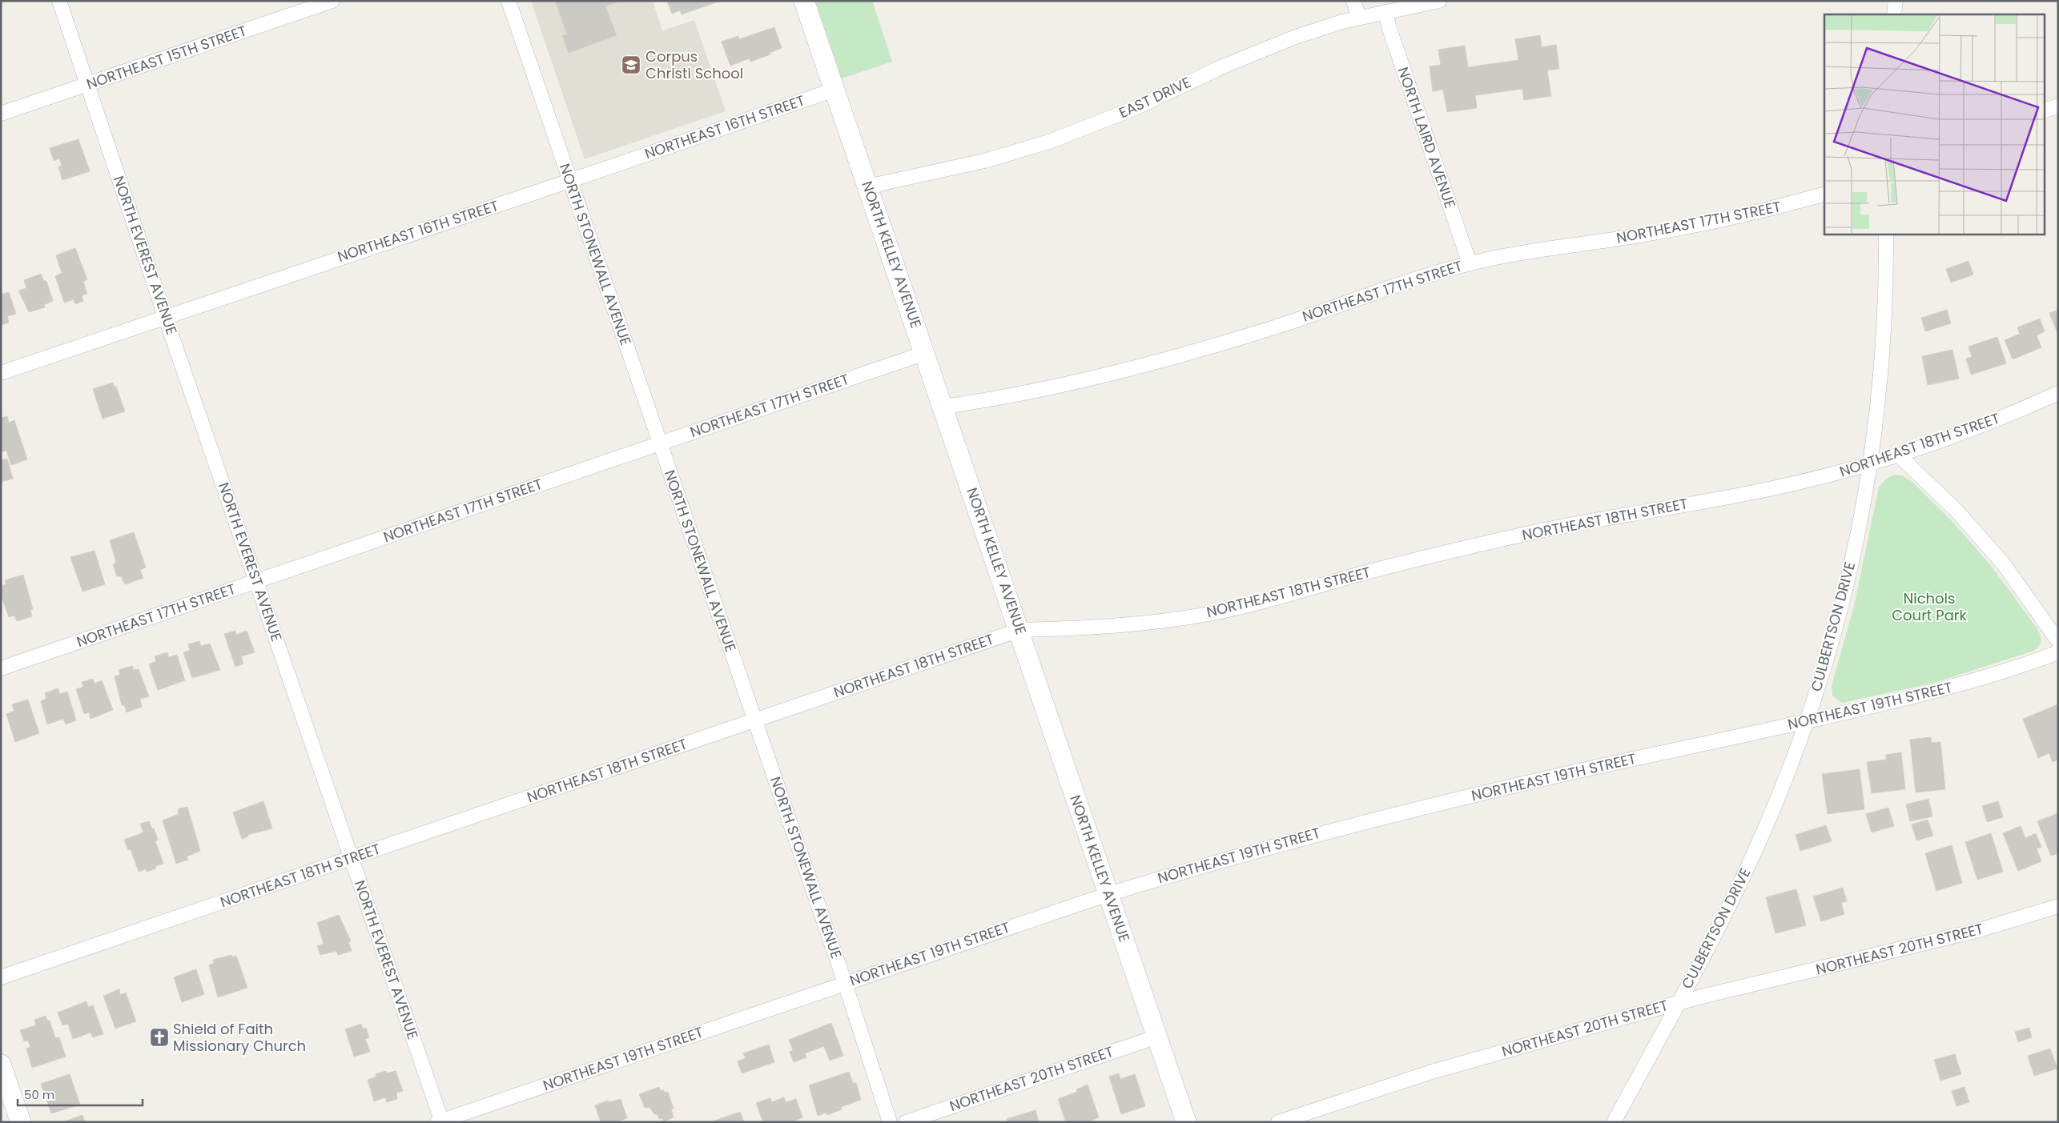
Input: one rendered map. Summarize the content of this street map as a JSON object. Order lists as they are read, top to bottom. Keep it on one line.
{"streets":{"street":["NORTHEAST 15TH STREET","EAST DRIVE","NORTHEAST 16TH STREET","NORTH LAIRD AVENUE","NORTHEAST 17TH STREET","NORTH STONEWALL AVENUE","NORTH KELLEY AVENUE","NORTH EVEREST AVENUE","NORTHEAST 18TH STREET","CULBERTSON DRIVE","NORTHEAST 19TH STREET","NORTHEAST 20TH STREET"]},"crossings":[["NORTHEAST 15TH STREET","NORTH EVEREST AVENUE"],["EAST DRIVE","NORTH LAIRD AVENUE"],["EAST DRIVE","NORTH KELLEY AVENUE"],["NORTHEAST 16TH STREET","NORTH STONEWALL AVENUE"],["NORTHEAST 16TH STREET","NORTH KELLEY AVENUE"],["NORTHEAST 16TH STREET","NORTH EVEREST AVENUE"],["NORTH LAIRD AVENUE","NORTHEAST 17TH STREET"],["NORTHEAST 17TH STREET","NORTH STONEWALL AVENUE"],["NORTHEAST 17TH STREET","NORTH KELLEY AVENUE"],["NORTHEAST 17TH STREET","NORTH EVEREST AVENUE"],["NORTH STONEWALL AVENUE","NORTHEAST 18TH STREET"],["NORTH STONEWALL AVENUE","NORTHEAST 19TH STREET"],["NORTH KELLEY AVENUE","NORTHEAST 18TH STREET"],["NORTH KELLEY AVENUE","NORTHEAST 19TH STREET"],["NORTH KELLEY AVENUE","NORTHEAST 20TH STREET"],["NORTH EVEREST AVENUE","NORTHEAST 18TH STREET"],["NORTH EVEREST AVENUE","NORTHEAST 19TH STREET"],["NORTHEAST 18TH STREET","CULBERTSON DRIVE"],["CULBERTSON DRIVE","NORTHEAST 19TH STREET"],["CULBERTSON DRIVE","NORTHEAST 20TH STREET"]],"parks":["Nichols Court Park"],"places":{"school or university":["Corpus Christi School"],"church":["Shield of Faith Missionary Church"]},"scale_bar":"50 m"}
